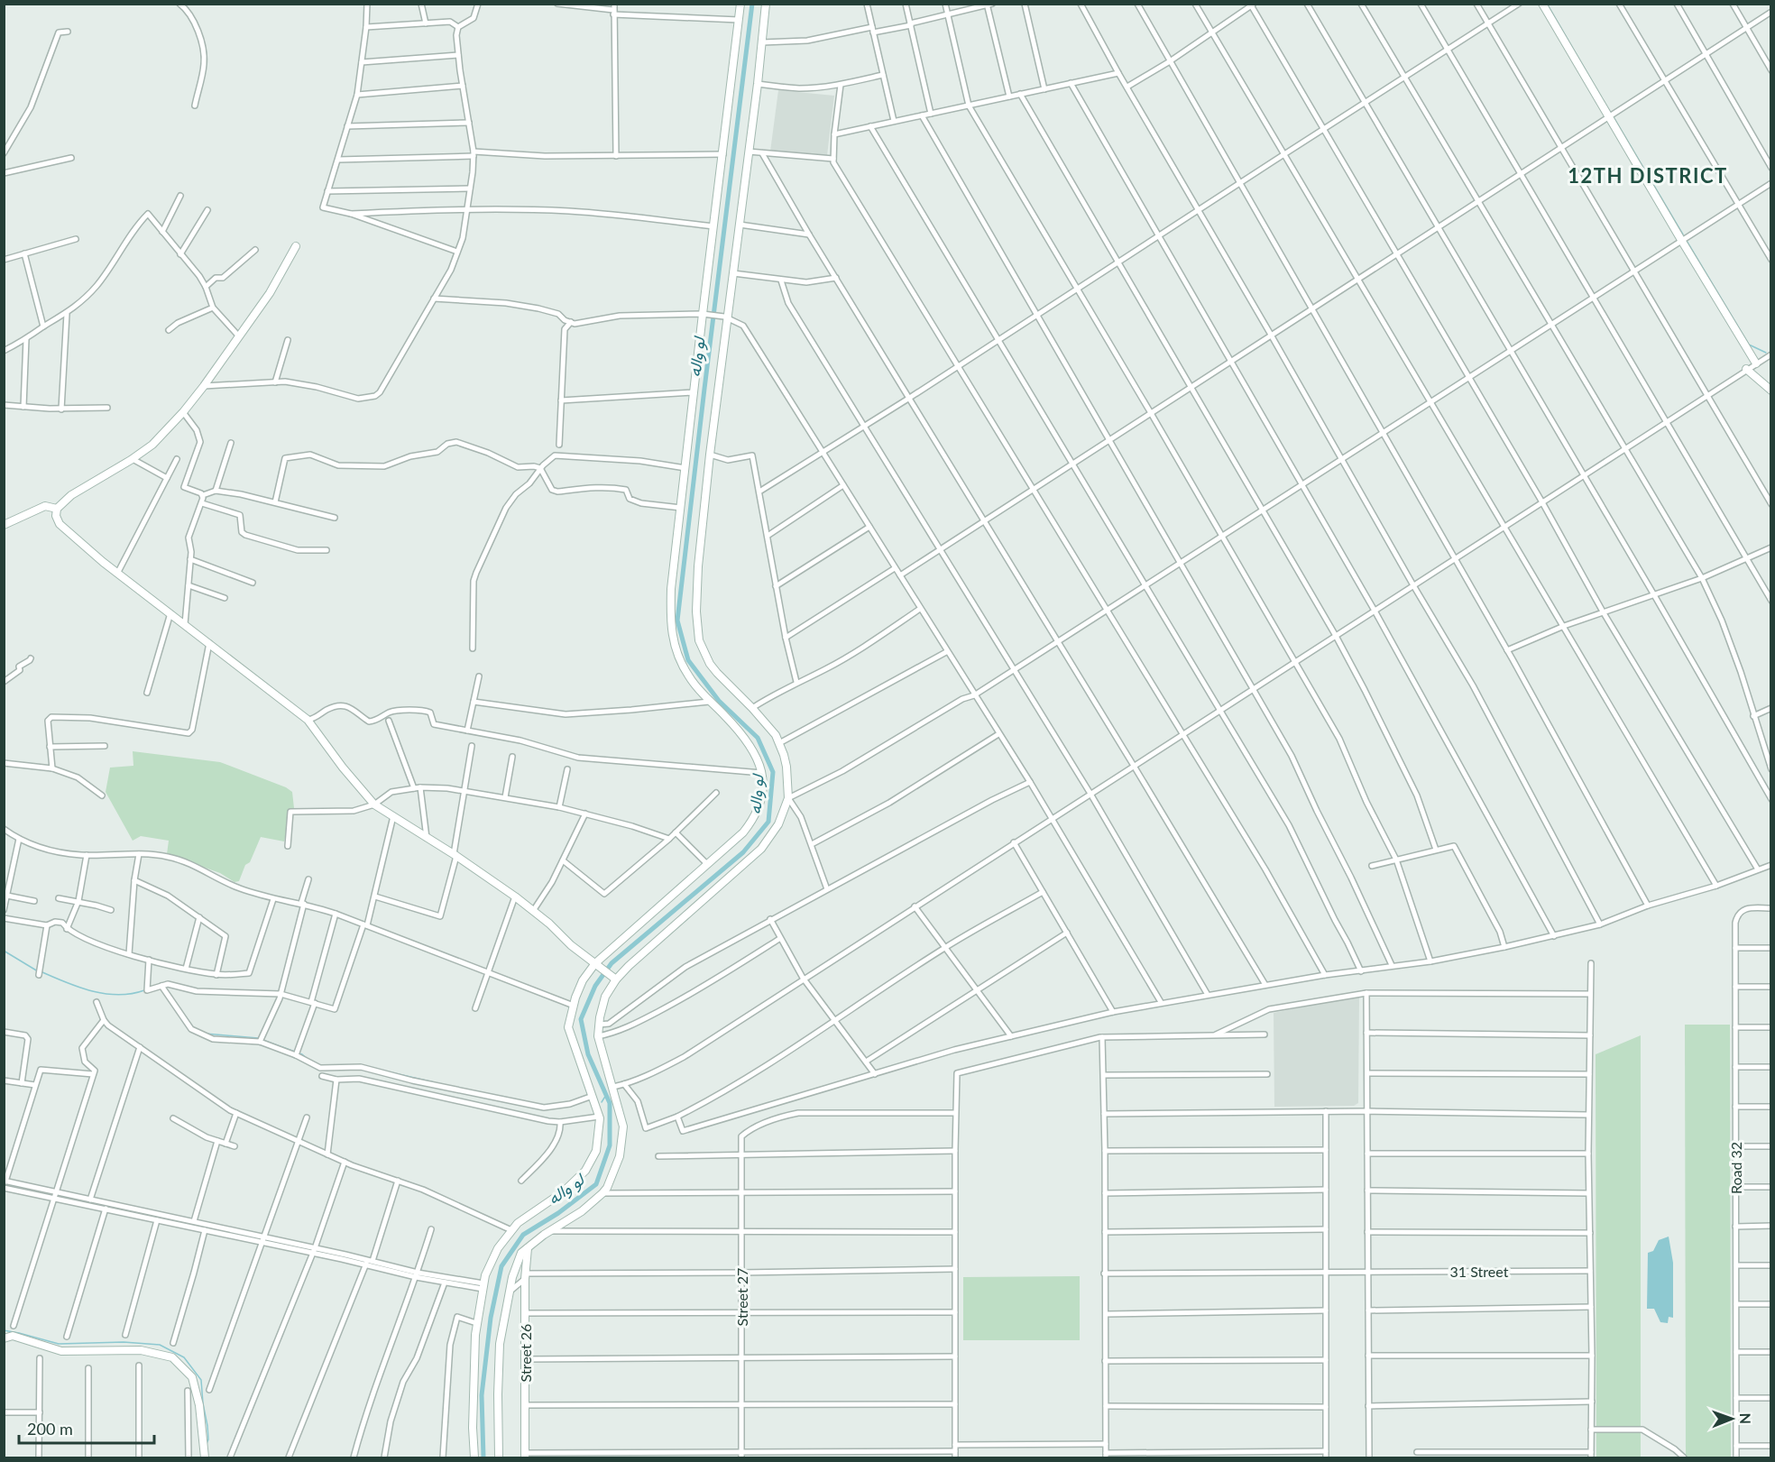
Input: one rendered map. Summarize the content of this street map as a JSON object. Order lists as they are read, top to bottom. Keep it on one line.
{"streets":{"street":["Road 32","31 Street","Street 27","Street 26"]},"districts":["12TH DISTRICT"],"water":["لو واله"],"scale_bar":"200 m","north":"right"}
